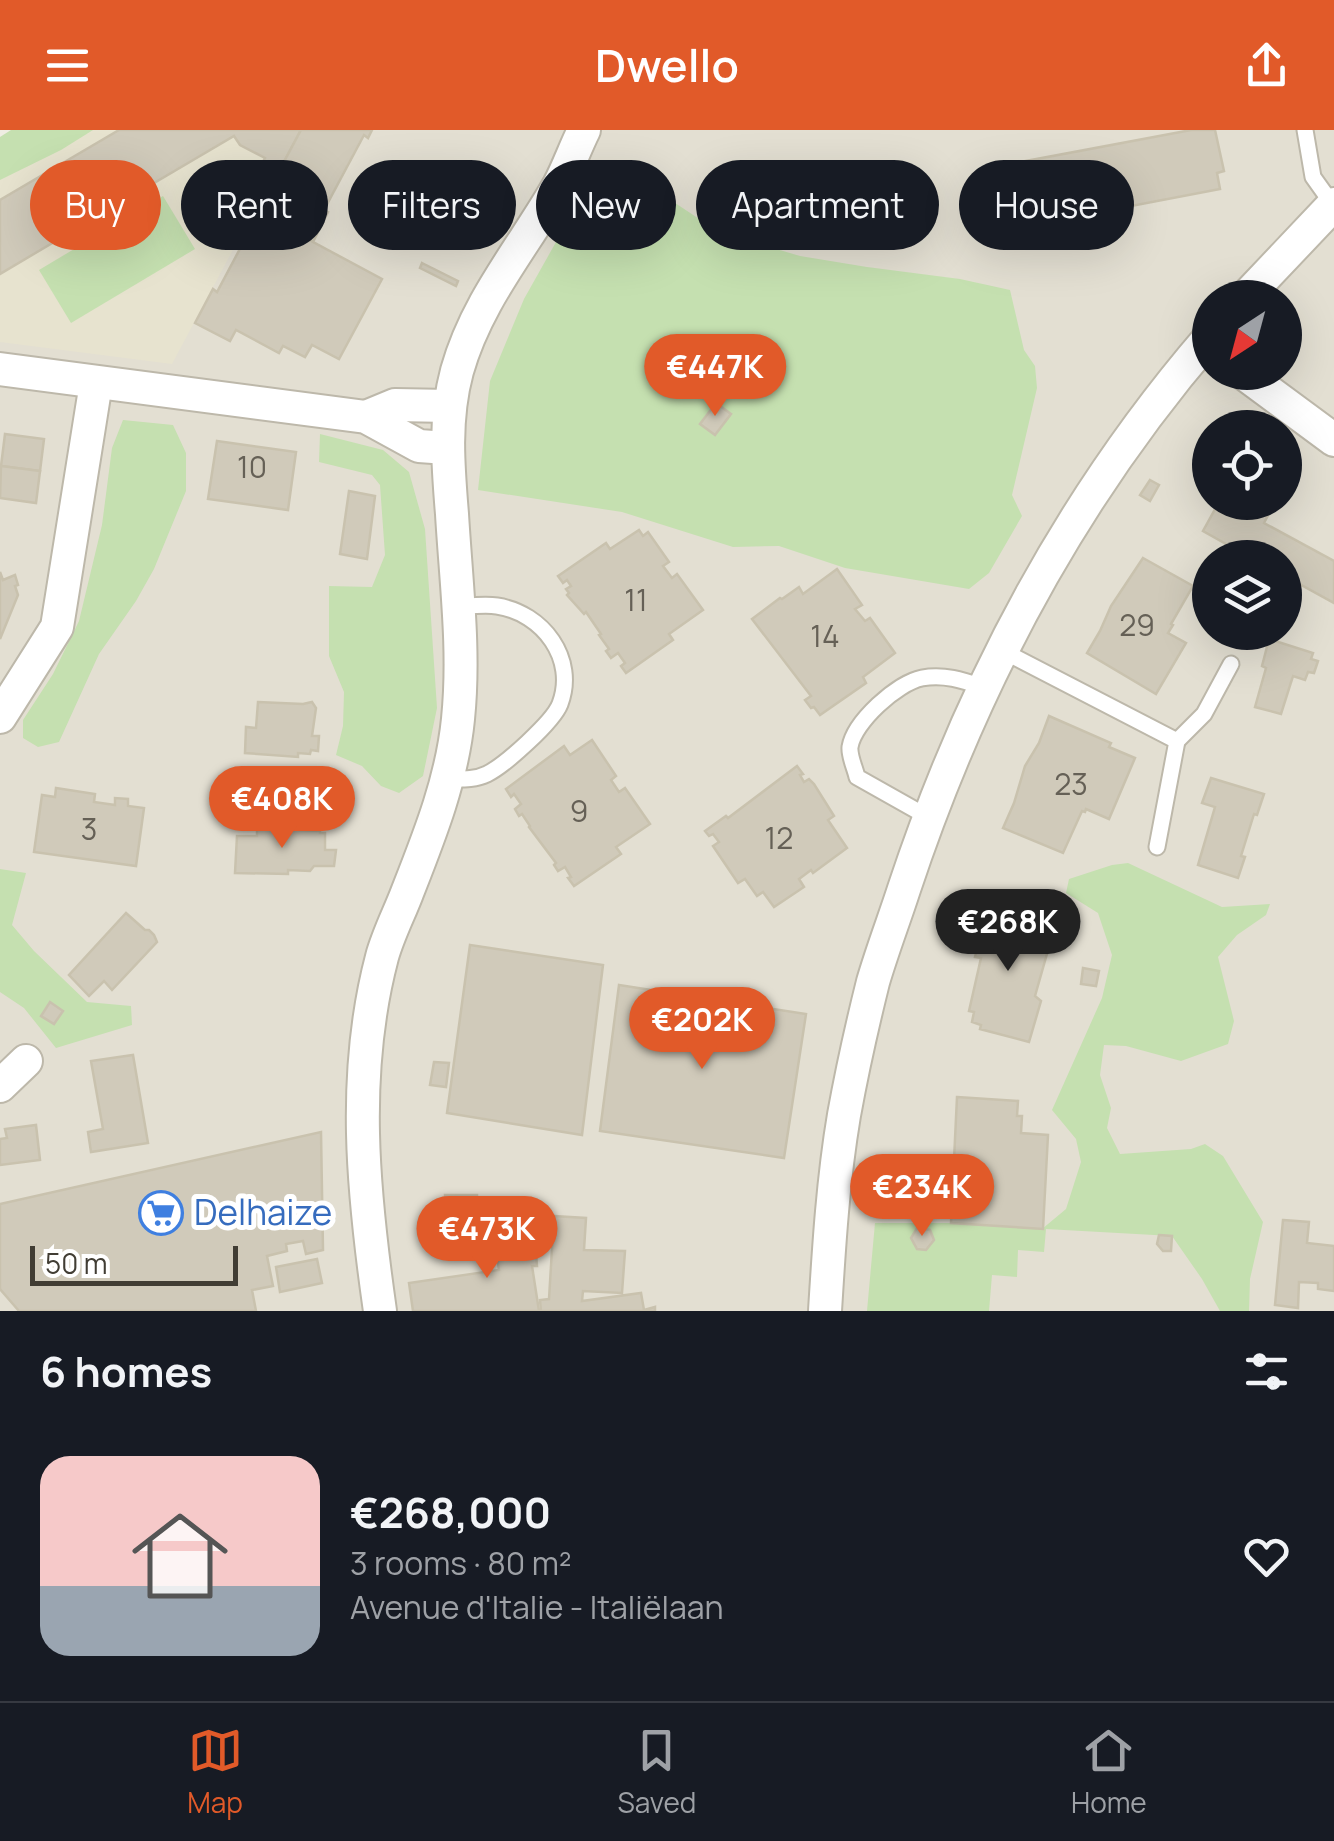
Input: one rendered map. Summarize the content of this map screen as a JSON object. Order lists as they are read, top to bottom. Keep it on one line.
{"places":{"supermarket":["Delhaize"]},"house_numbers":["10","11","29","14","23","9","3","12"],"scale_bar":"50 m","north":"bottom left","page":{"header":"Dwello","chip":["Buy","Rent","Filters","New","Apartment","House"],"price":["€447K","€408K","€268K","€202K","€234K","€473K"],"scale":"50 m","heading":"6 homes","list":[{"name":"€268,000","note":"3 rooms · 80 m² · Avenue d'Italie - Italiëlaan"}],"tabs":["Map","Saved","Home"]}}
